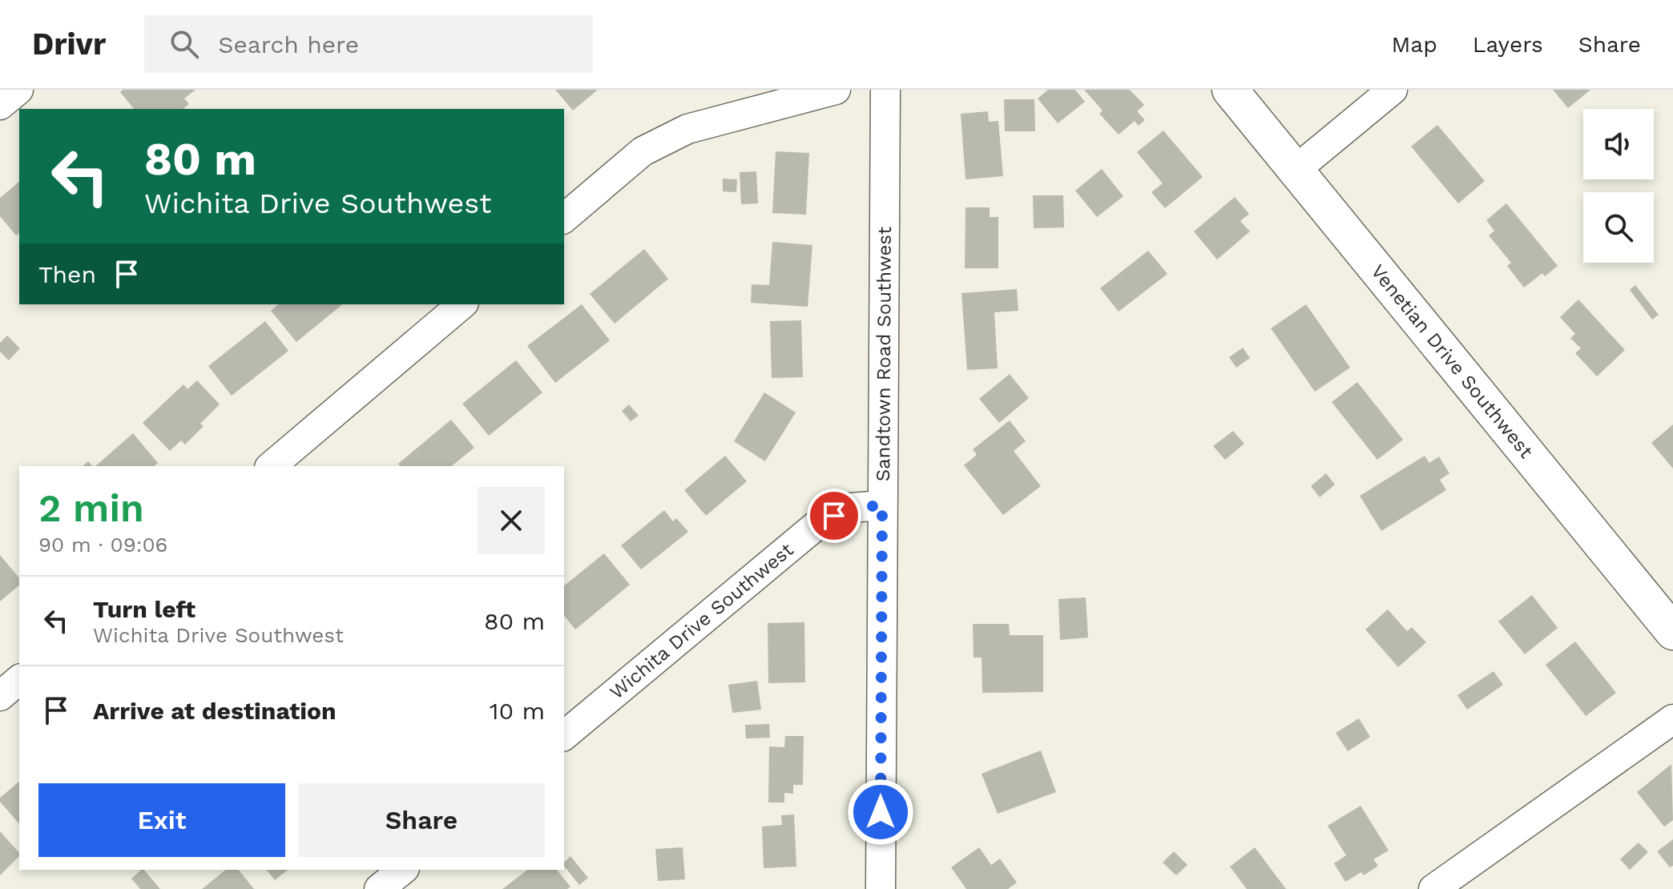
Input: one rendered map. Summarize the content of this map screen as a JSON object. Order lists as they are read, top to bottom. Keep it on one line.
{"streets":{"street":["Sandtown Road Southwest","Venetian Drive Southwest","Wichita Drive Southwest"]},"crossings":[["Sandtown Road Southwest","Wichita Drive Southwest"]],"page":{"header":"Drivr","search":"Search here","nav":["Map","Layers","Share"],"turn":["80 m","Wichita Drive Southwest"],"then":"Then","heading":["2 min","90 m · 09:06"],"list":[{"name":"Turn left","note":"Wichita Drive Southwest","value":"80 m"},{"name":"Arrive at destination","value":"10 m"}],"buttons":["Exit","Share"]}}
